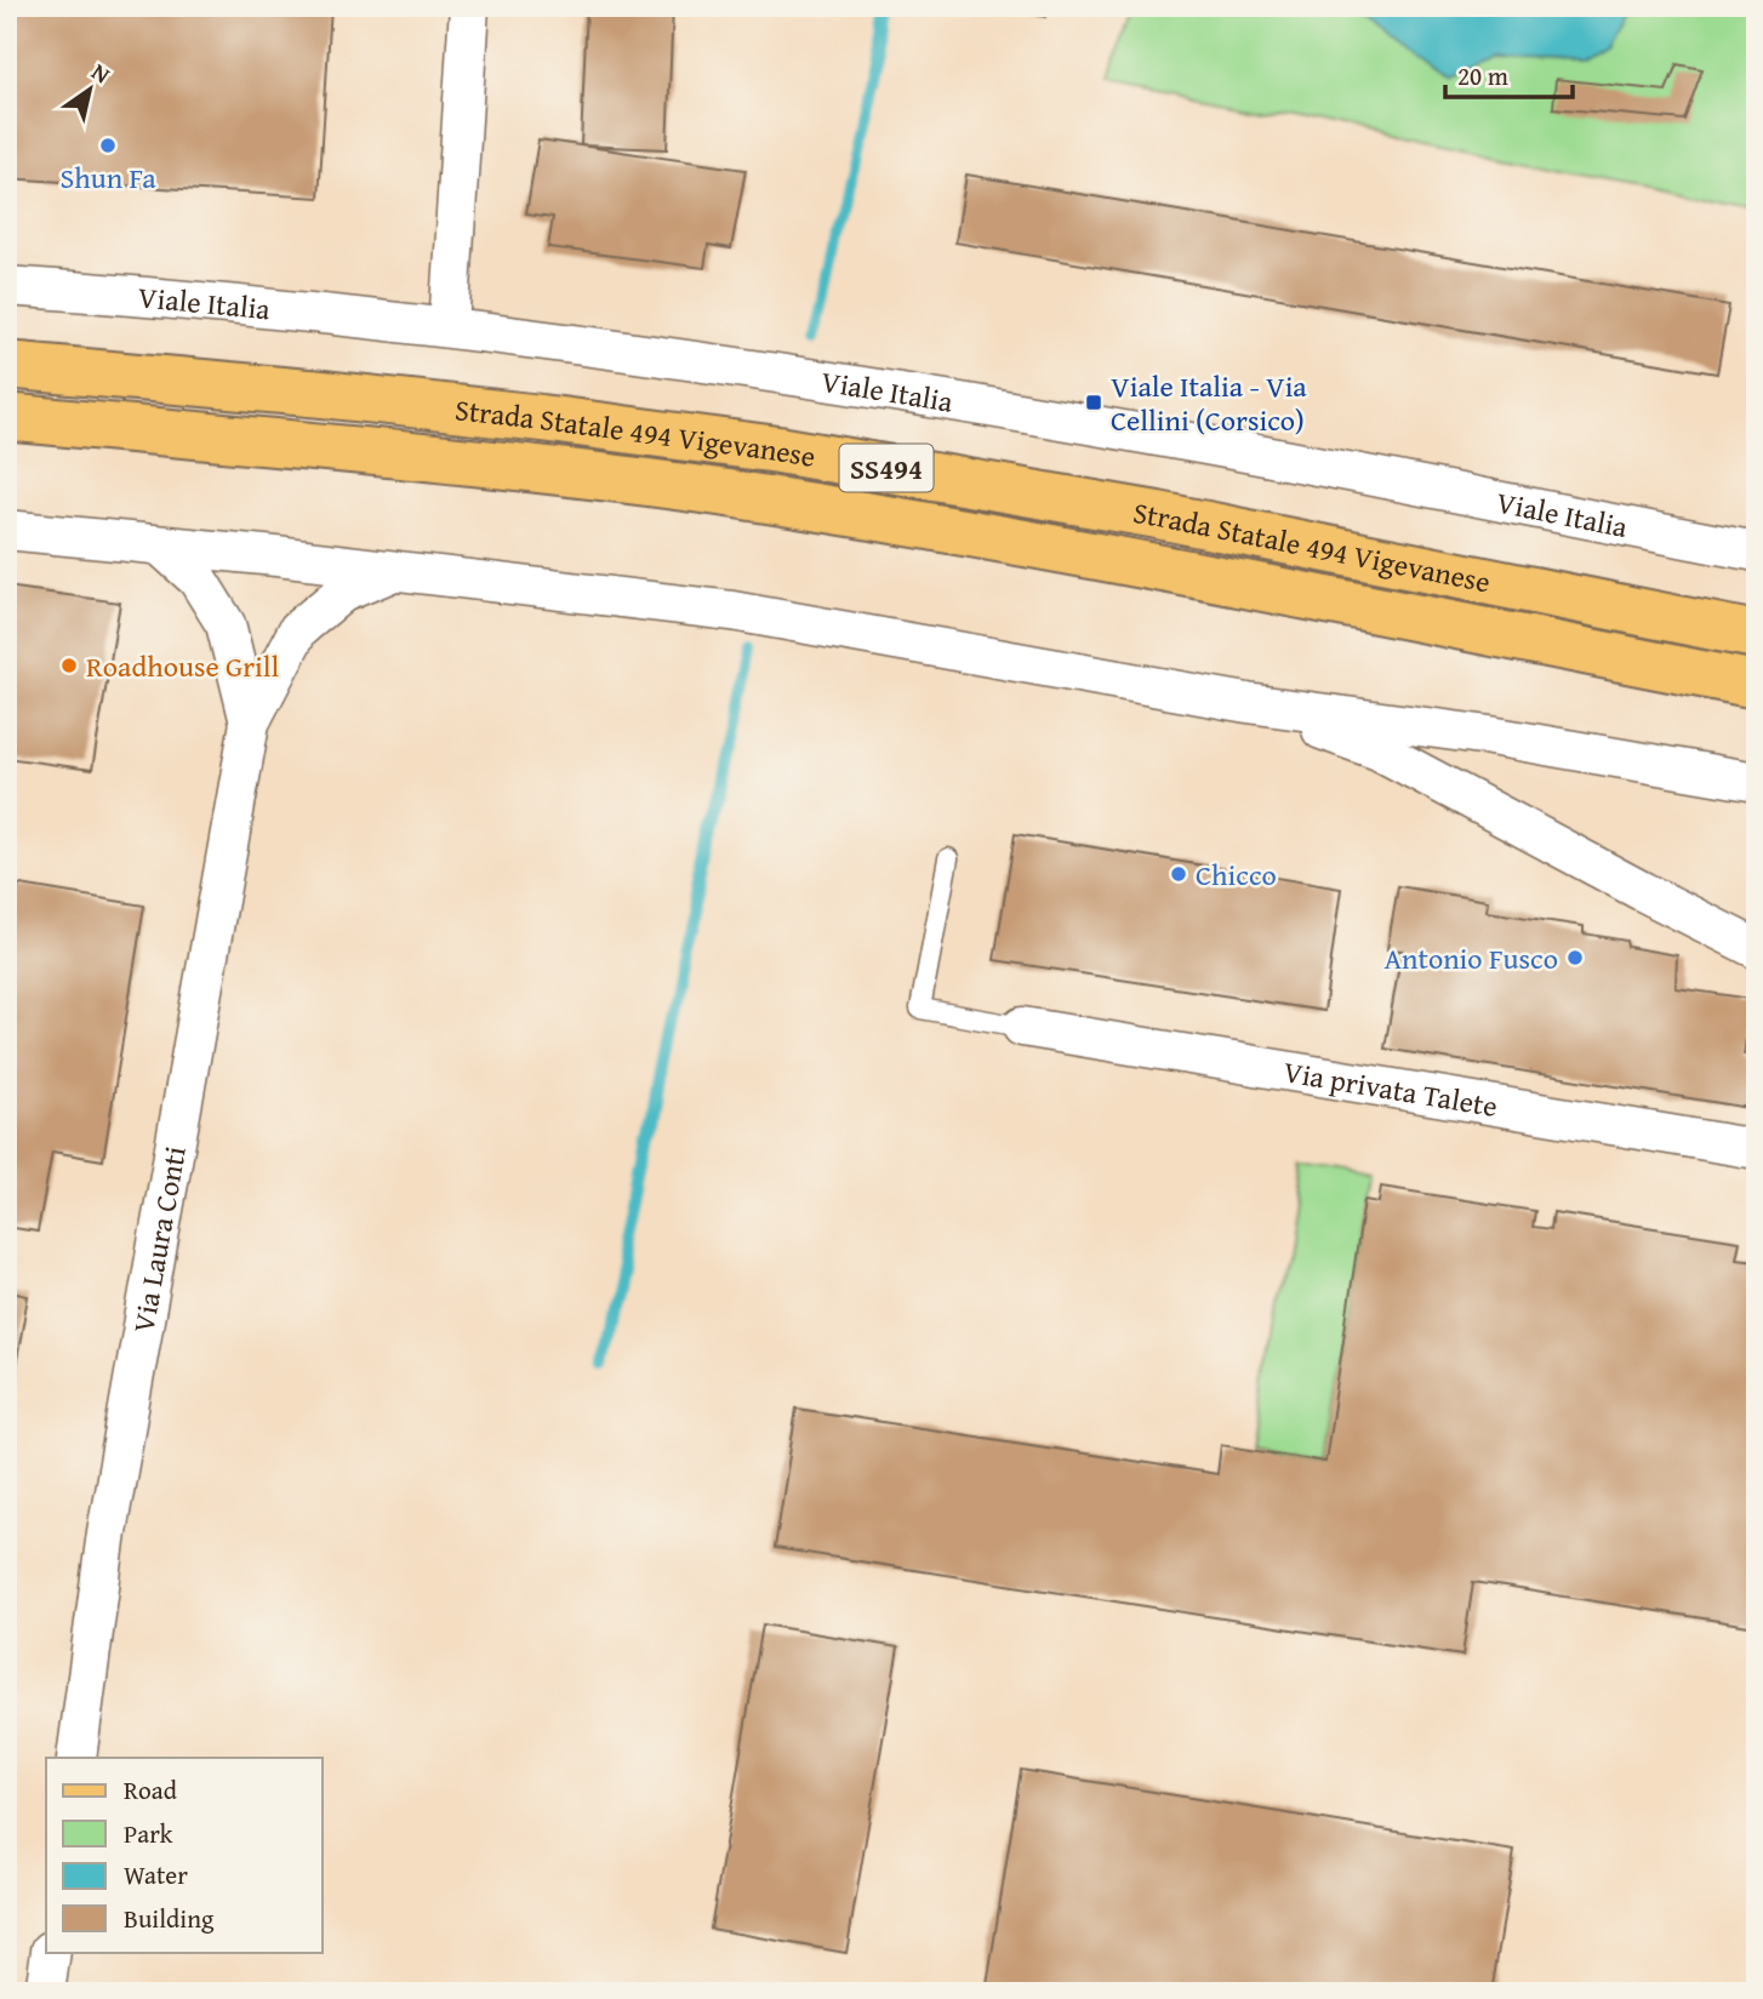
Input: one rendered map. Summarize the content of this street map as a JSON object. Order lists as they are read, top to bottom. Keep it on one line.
{"streets":{"main road":["Strada Statale 494 Vigevanese","SS494"],"street":["Viale Italia","Via privata Talete","Via Laura Conti"]},"places":{"other":["Shun Fa","Roadhouse Grill","Chicco","Antonio Fusco"],"transit":["Viale Italia - Via Cellini (Corsico)"]},"legend":["Road","Park","Water","Building"],"scale_bar":"20 m","north":"top right"}
